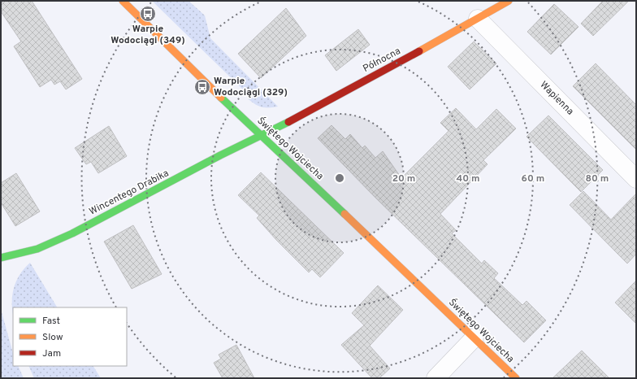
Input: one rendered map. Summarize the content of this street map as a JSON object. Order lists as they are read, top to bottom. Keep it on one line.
{"streets":{"street":["Północna","Wapienna","Świętego Wojciecha","Wincentego Drabika"]},"crossings":[["Północna","Wapienna"],["Północna","Świętego Wojciecha"],["Północna","Wincentego Drabika"],["Świętego Wojciecha","Wincentego Drabika"]],"places":{"bus stop":["Warpie Wodociągi (349)","Warpie Wodociągi (329)"]},"legend":["Fast","Slow","Jam"],"rings":["20 m","40 m","60 m","80 m"]}
